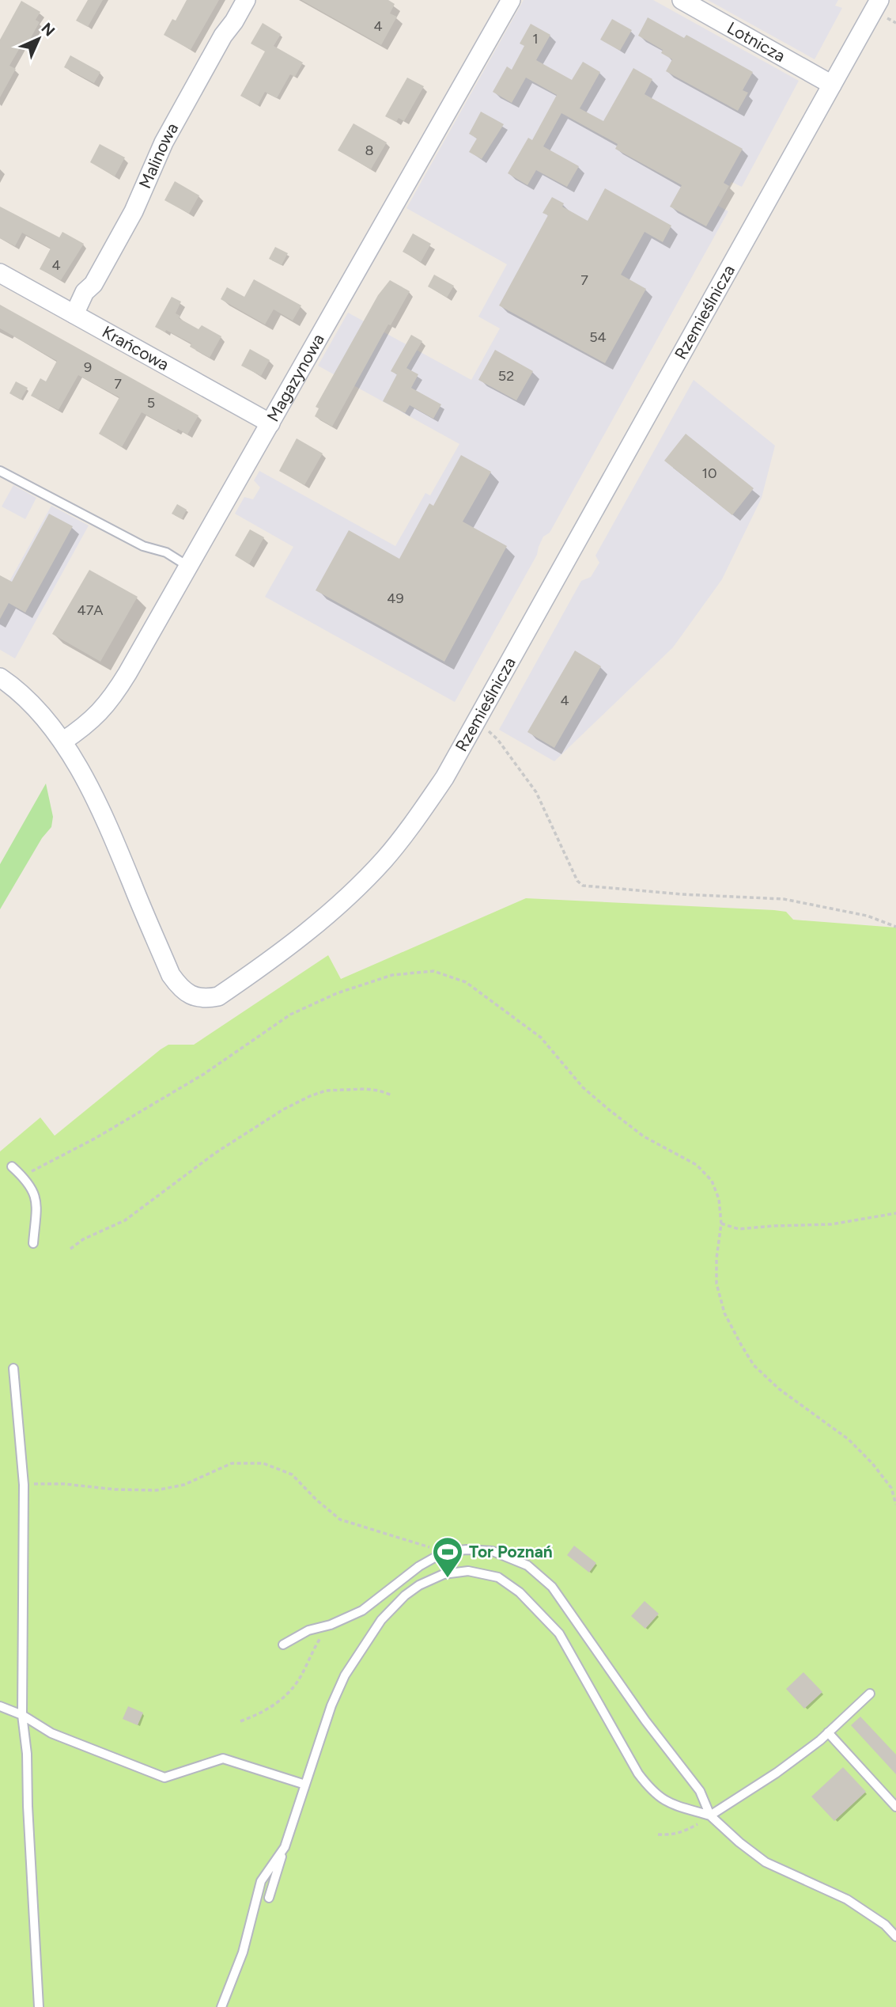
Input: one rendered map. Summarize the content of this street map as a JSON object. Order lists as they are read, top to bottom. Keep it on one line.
{"streets":{"street":["Lotnicza","Malinowa","Rzemieślnicza","Krańcowa","Magazynowa"]},"crossings":[["Lotnicza","Rzemieślnicza"],["Malinowa","Krańcowa"],["Rzemieślnicza","Magazynowa"],["Krańcowa","Magazynowa"]],"places":{"sports":["Tor Poznań"]},"house_numbers":["4","1","8","4","7","54","9","52","7","5","10","49","47A","4"],"north":"top right"}
